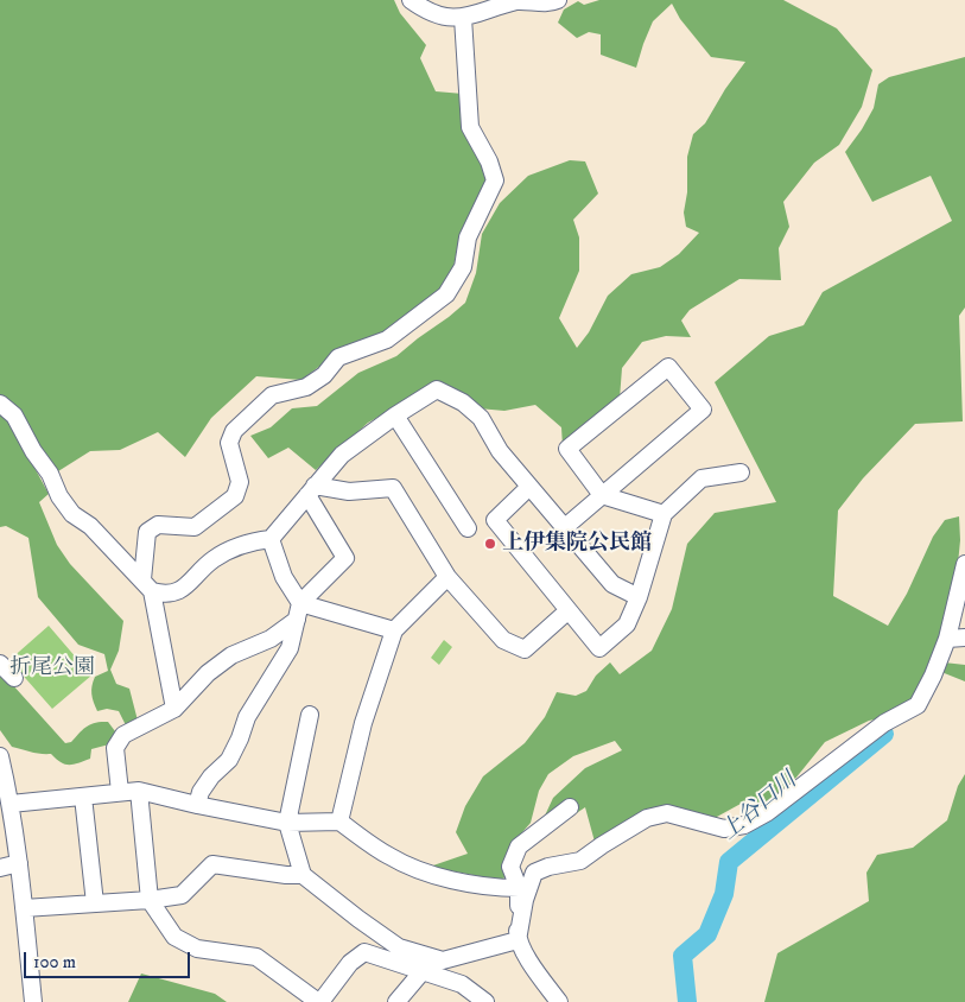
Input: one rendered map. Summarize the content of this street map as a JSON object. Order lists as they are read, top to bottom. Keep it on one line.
{"water":["上谷口川"],"parks":["折尾公園"],"places":["上伊集院公民館"],"scale_bar":"100 m"}
